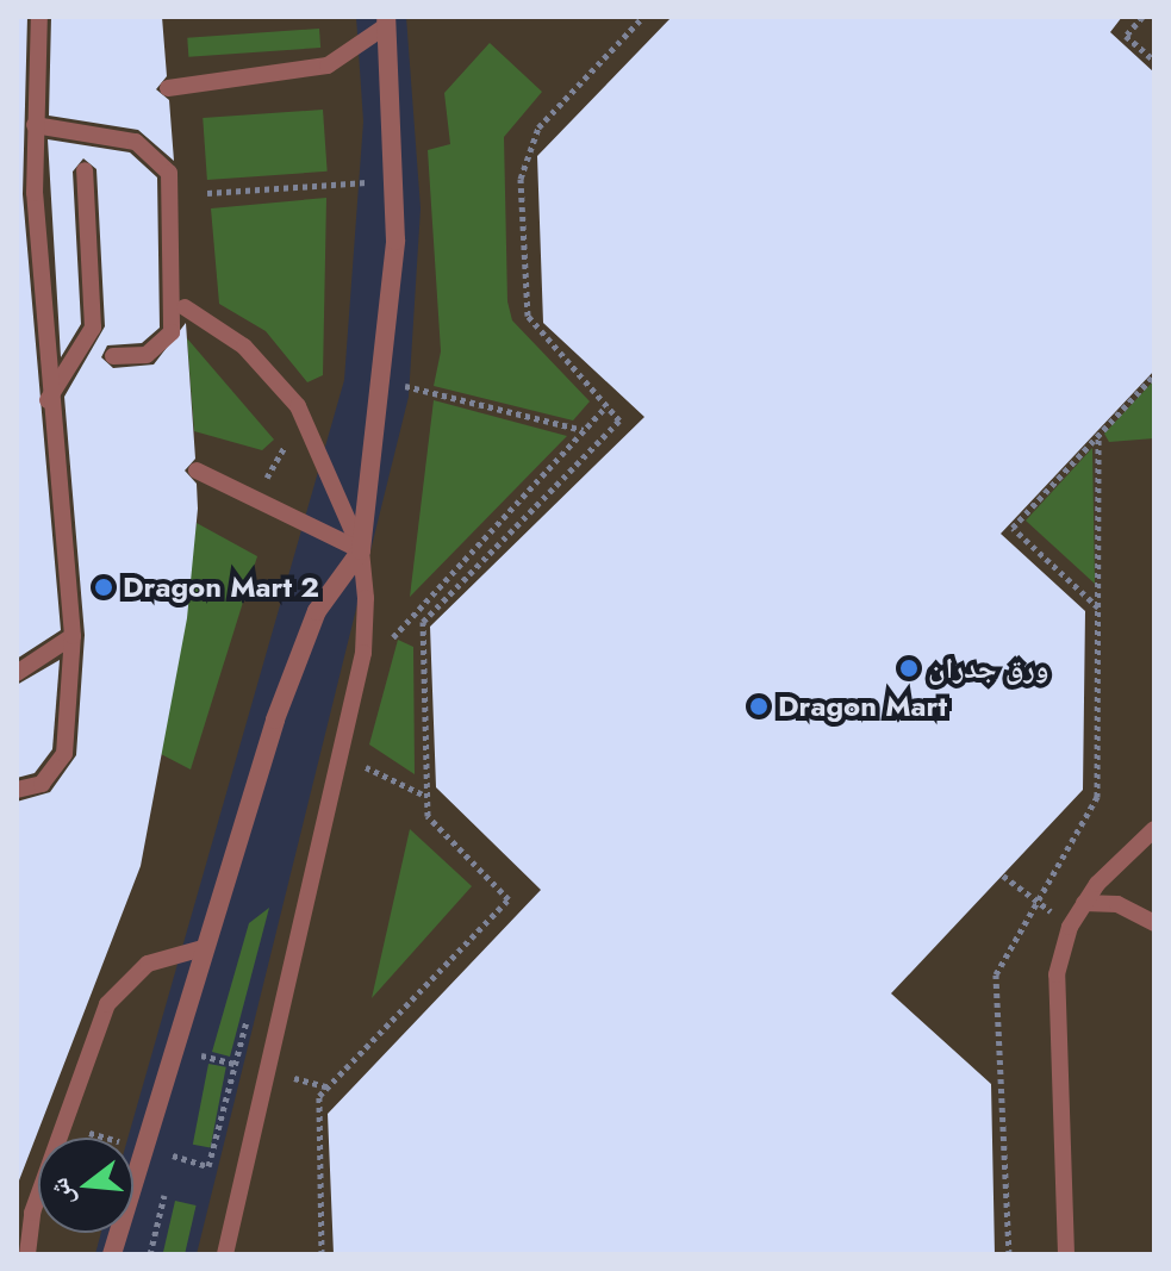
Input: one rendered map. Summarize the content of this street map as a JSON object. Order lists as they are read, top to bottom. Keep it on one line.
{"places":["Dragon Mart 2","ورق جدران","Dragon Mart"],"north":"left"}
